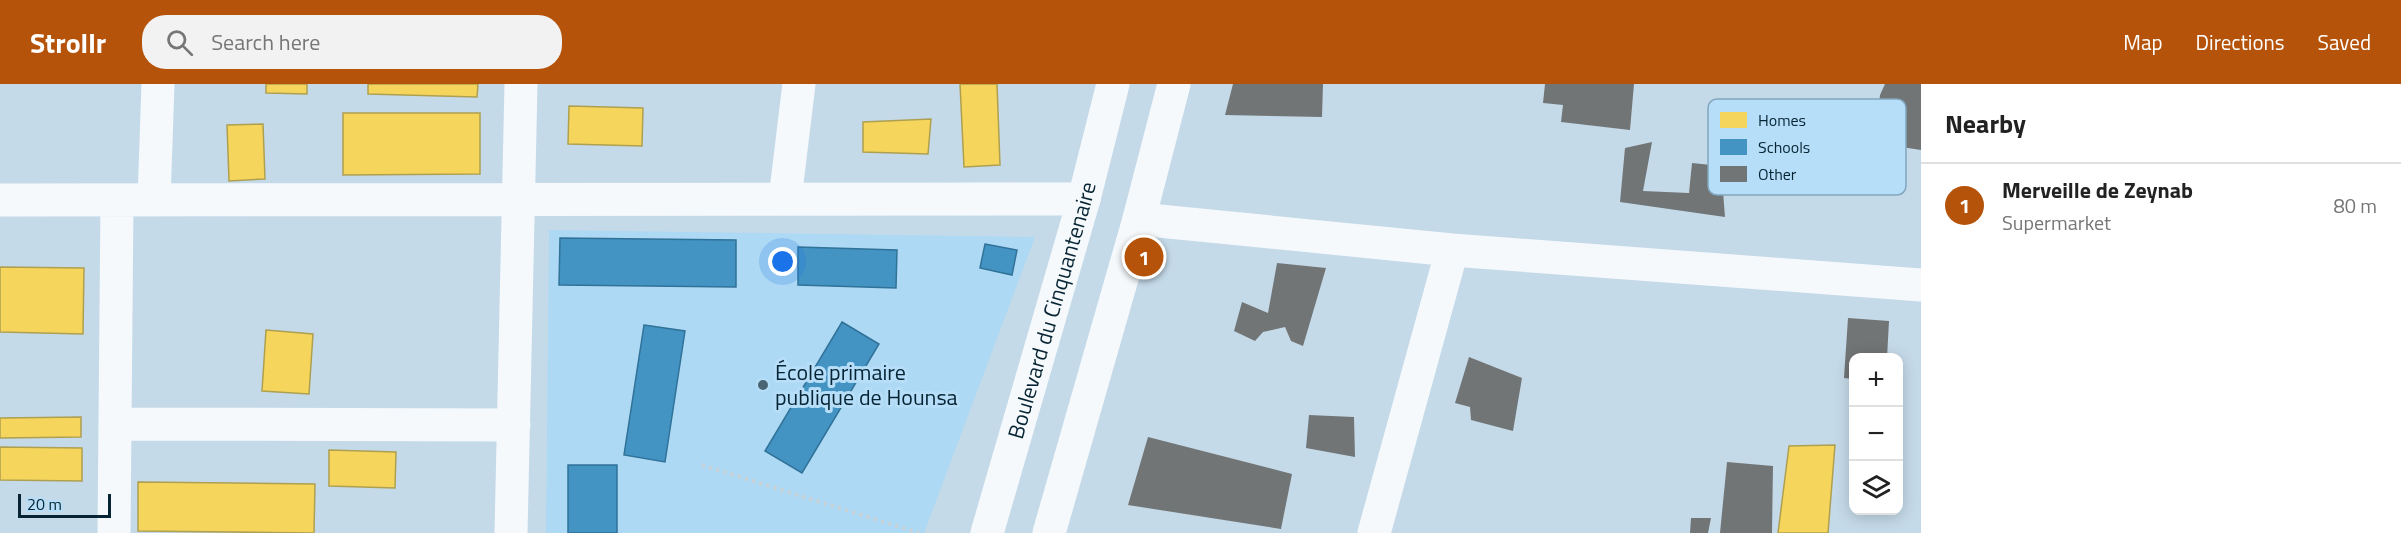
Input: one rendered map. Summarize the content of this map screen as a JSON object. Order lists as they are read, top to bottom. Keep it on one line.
{"streets":{"street":["Boulevard du Cinquantenaire"]},"places":["École primaire publique de Hounsa"],"legend":["Homes","Schools","Other"],"scale_bar":"20 m","page":{"header":"Strollr","search":"Search here","nav":["Map","Directions","Saved"],"heading":"Nearby","list":[{"mark":"1","name":"Merveille de Zeynab","note":"Supermarket","value":"80 m"}],"pins":"1","map_buttons":["+","−"],"scale":"20 m"}}
